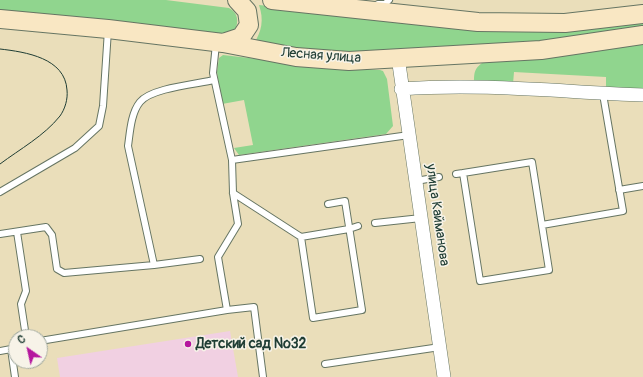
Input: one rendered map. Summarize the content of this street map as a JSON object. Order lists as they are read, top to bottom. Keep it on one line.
{"streets":{"main road":["Лесная улица"],"street":["улица Кайманова"]},"crossings":[["Лесная улица","улица Кайманова"]],"places":["Детский сад №32"],"north":"top left"}
